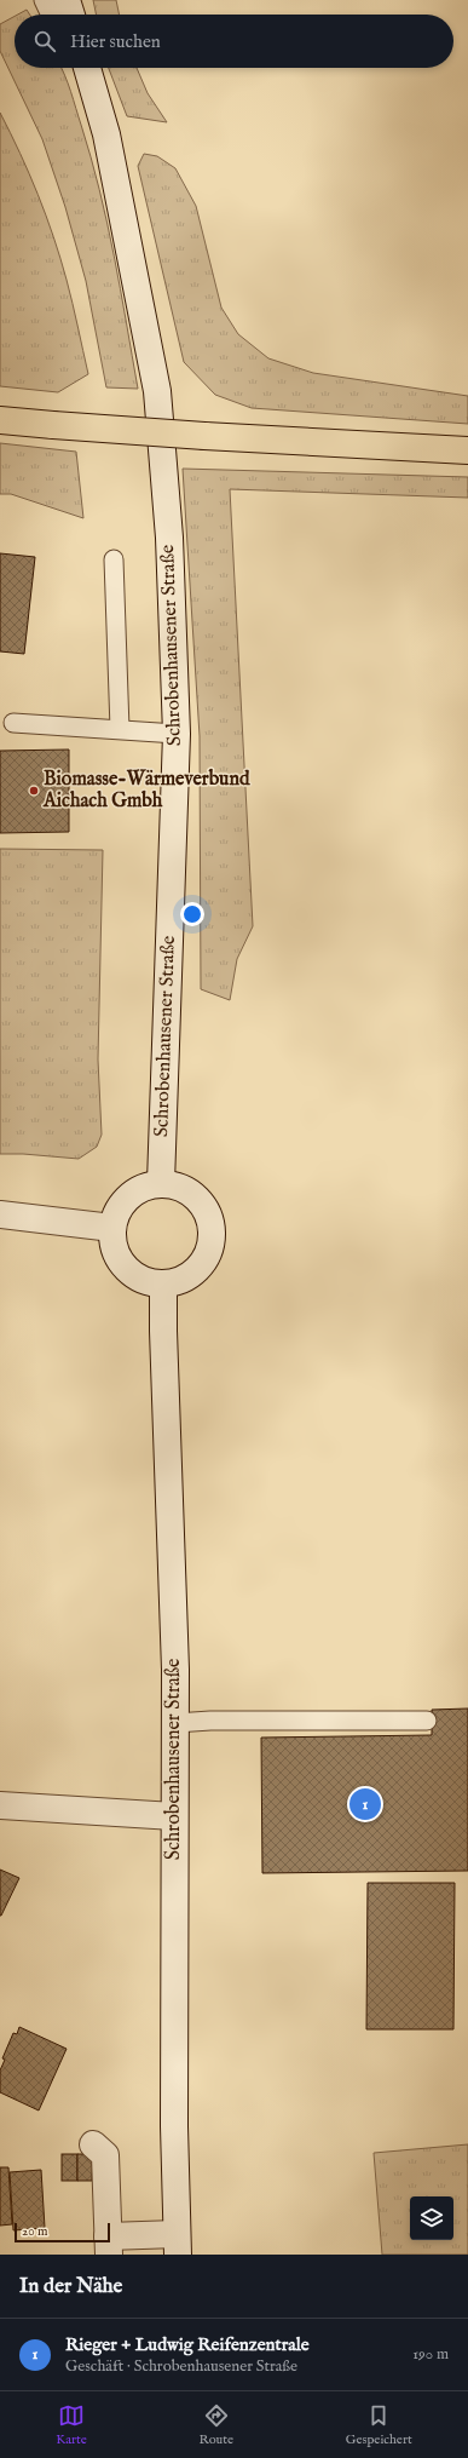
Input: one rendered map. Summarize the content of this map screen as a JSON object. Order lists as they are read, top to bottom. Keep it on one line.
{"streets":{"main road":["Schrobenhausener Straße"]},"places":["Biomasse-Wärmeverbund Aichach Gmbh"],"scale_bar":"20 m","page":{"search":"Hier suchen","pins":"1","scale":"20 m","heading":"In der Nähe","list":[{"mark":"1","name":"Rieger + Ludwig Reifenzentrale","note":"Geschäft · Schrobenhausener Straße","value":"190 m"}],"nav":["Karte","Route","Gespeichert"]}}
